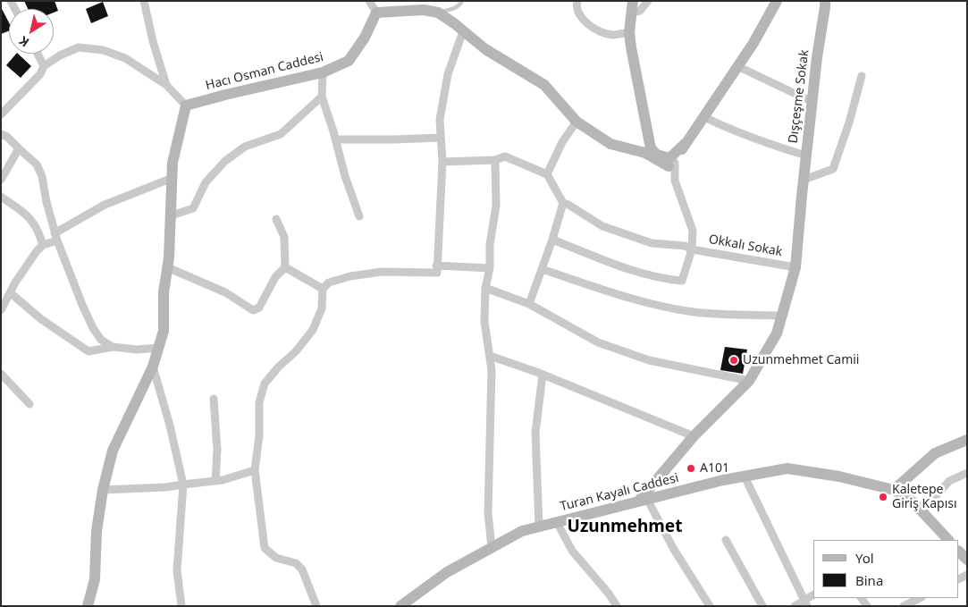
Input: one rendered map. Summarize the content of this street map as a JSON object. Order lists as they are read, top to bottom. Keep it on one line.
{"streets":{"street":["Hacı Osman Caddesi","Dışçeşme Sokak","Okkalı Sokak","Turan Kayalı Caddesi"]},"crossings":[["Dışçeşme Sokak","Okkalı Sokak"],["Dışçeşme Sokak","Turan Kayalı Caddesi"]],"districts":["Uzunmehmet"],"places":["Uzunmehmet Camii","A101","Kaletepe Giriş Kapısı"],"legend":["Yol","Bina"],"north":"bottom left"}
